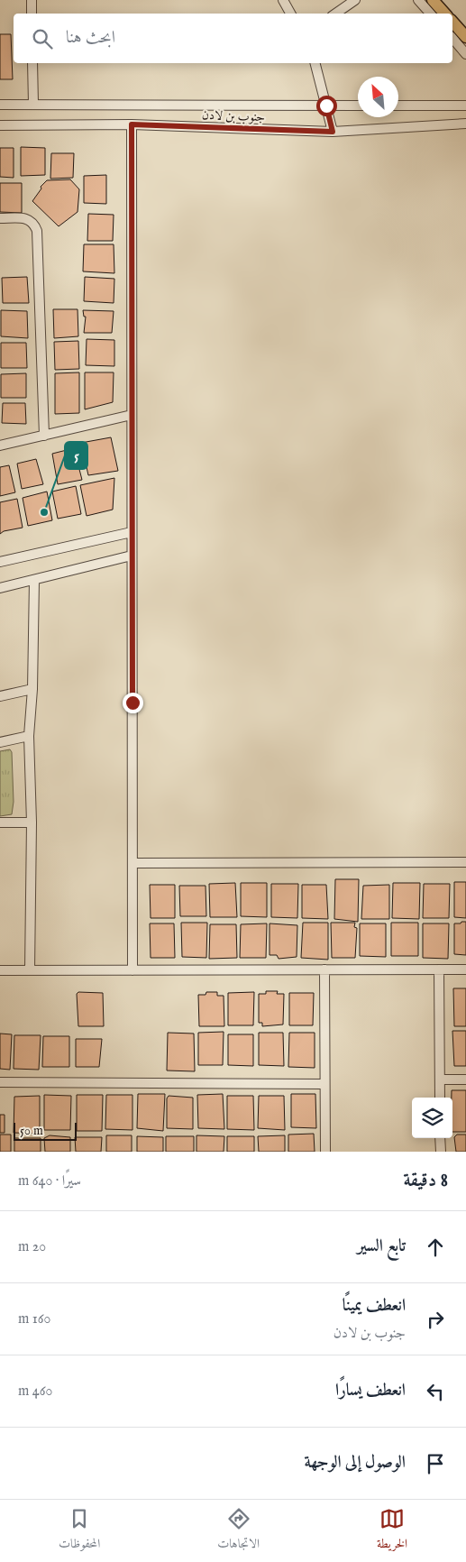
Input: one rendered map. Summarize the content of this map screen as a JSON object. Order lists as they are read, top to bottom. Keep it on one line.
{"streets":{"street":["جنوب بن لادن"]},"places":["5"],"scale_bar":"50 m","north":"top left","page":{"search":"ابحث هنا","scale":"50 m","heading":["8 دقيقة","سيرًا · 640 m"],"list":[["تابع السير","20 m"],["انعطف يمينًا","جنوب بن لادن","160 m"],["انعطف يسارًا","460 m"],"الوصول إلى الوجهة"],"nav":["الخريطة","الاتجاهات","المحفوظات"]}}
